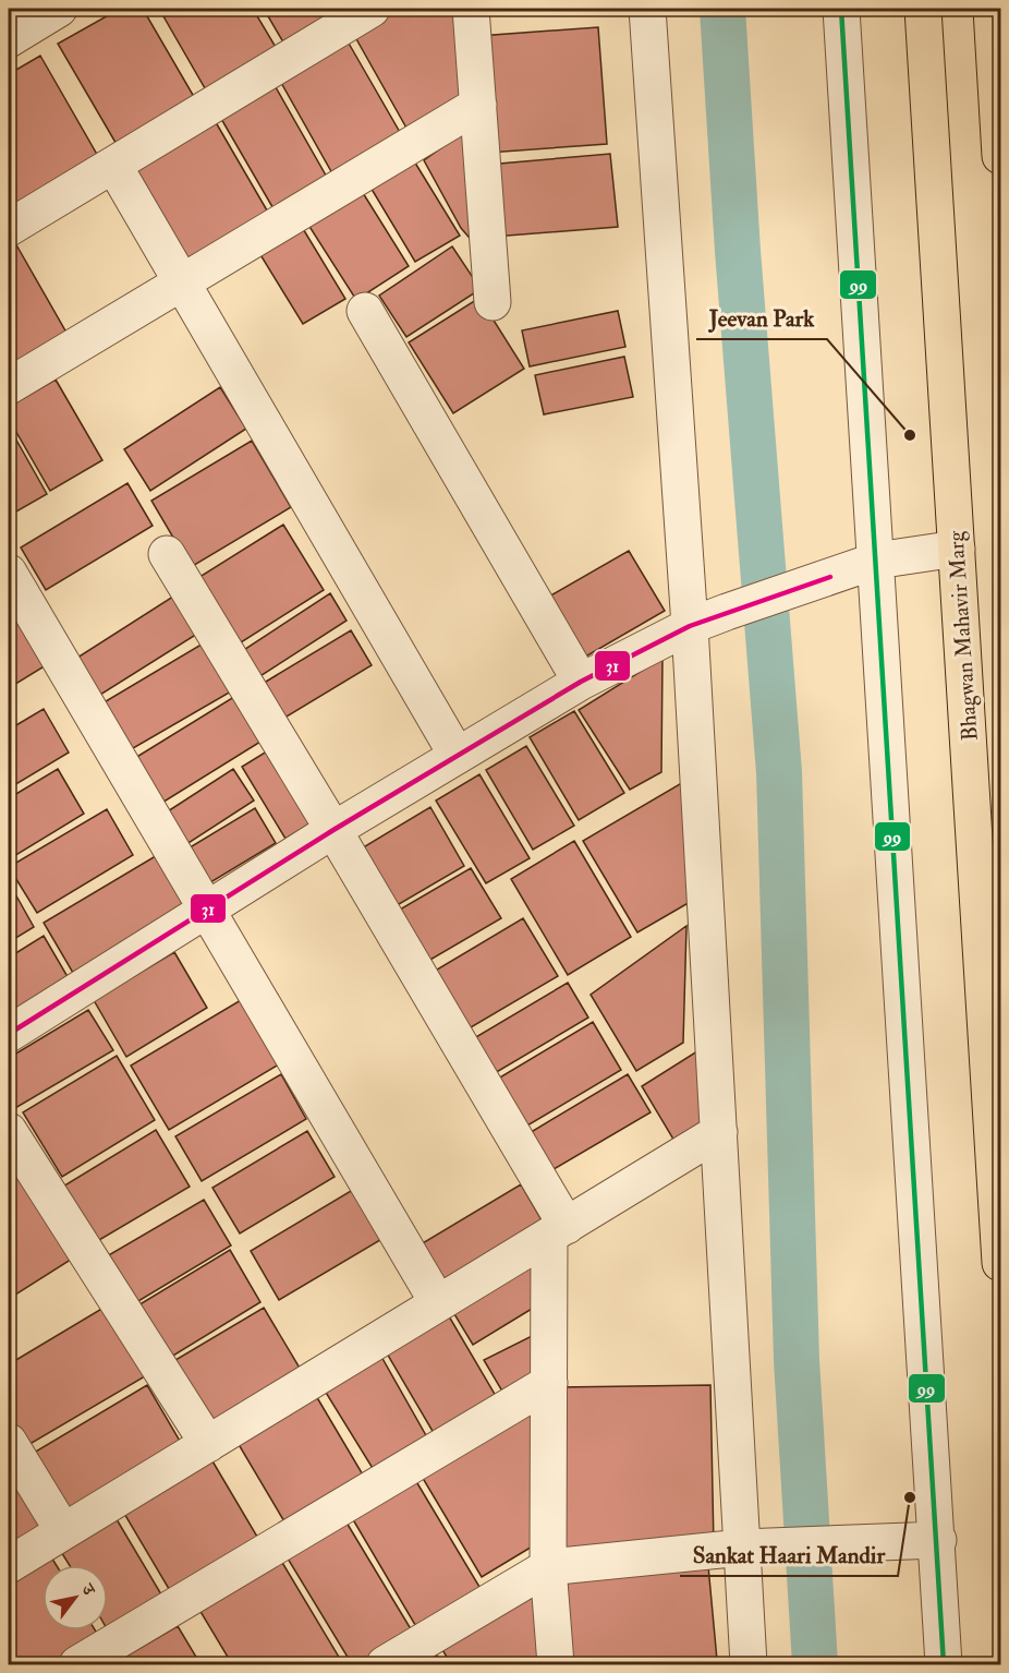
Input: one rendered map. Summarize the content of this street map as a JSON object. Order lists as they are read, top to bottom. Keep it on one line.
{"streets":{"main road":["Bhagwan Mahavir Marg"]},"places":["Jeevan Park","Sankat Haari Mandir"],"lines":["transit line 99","transit line 31"],"north":"top right"}
